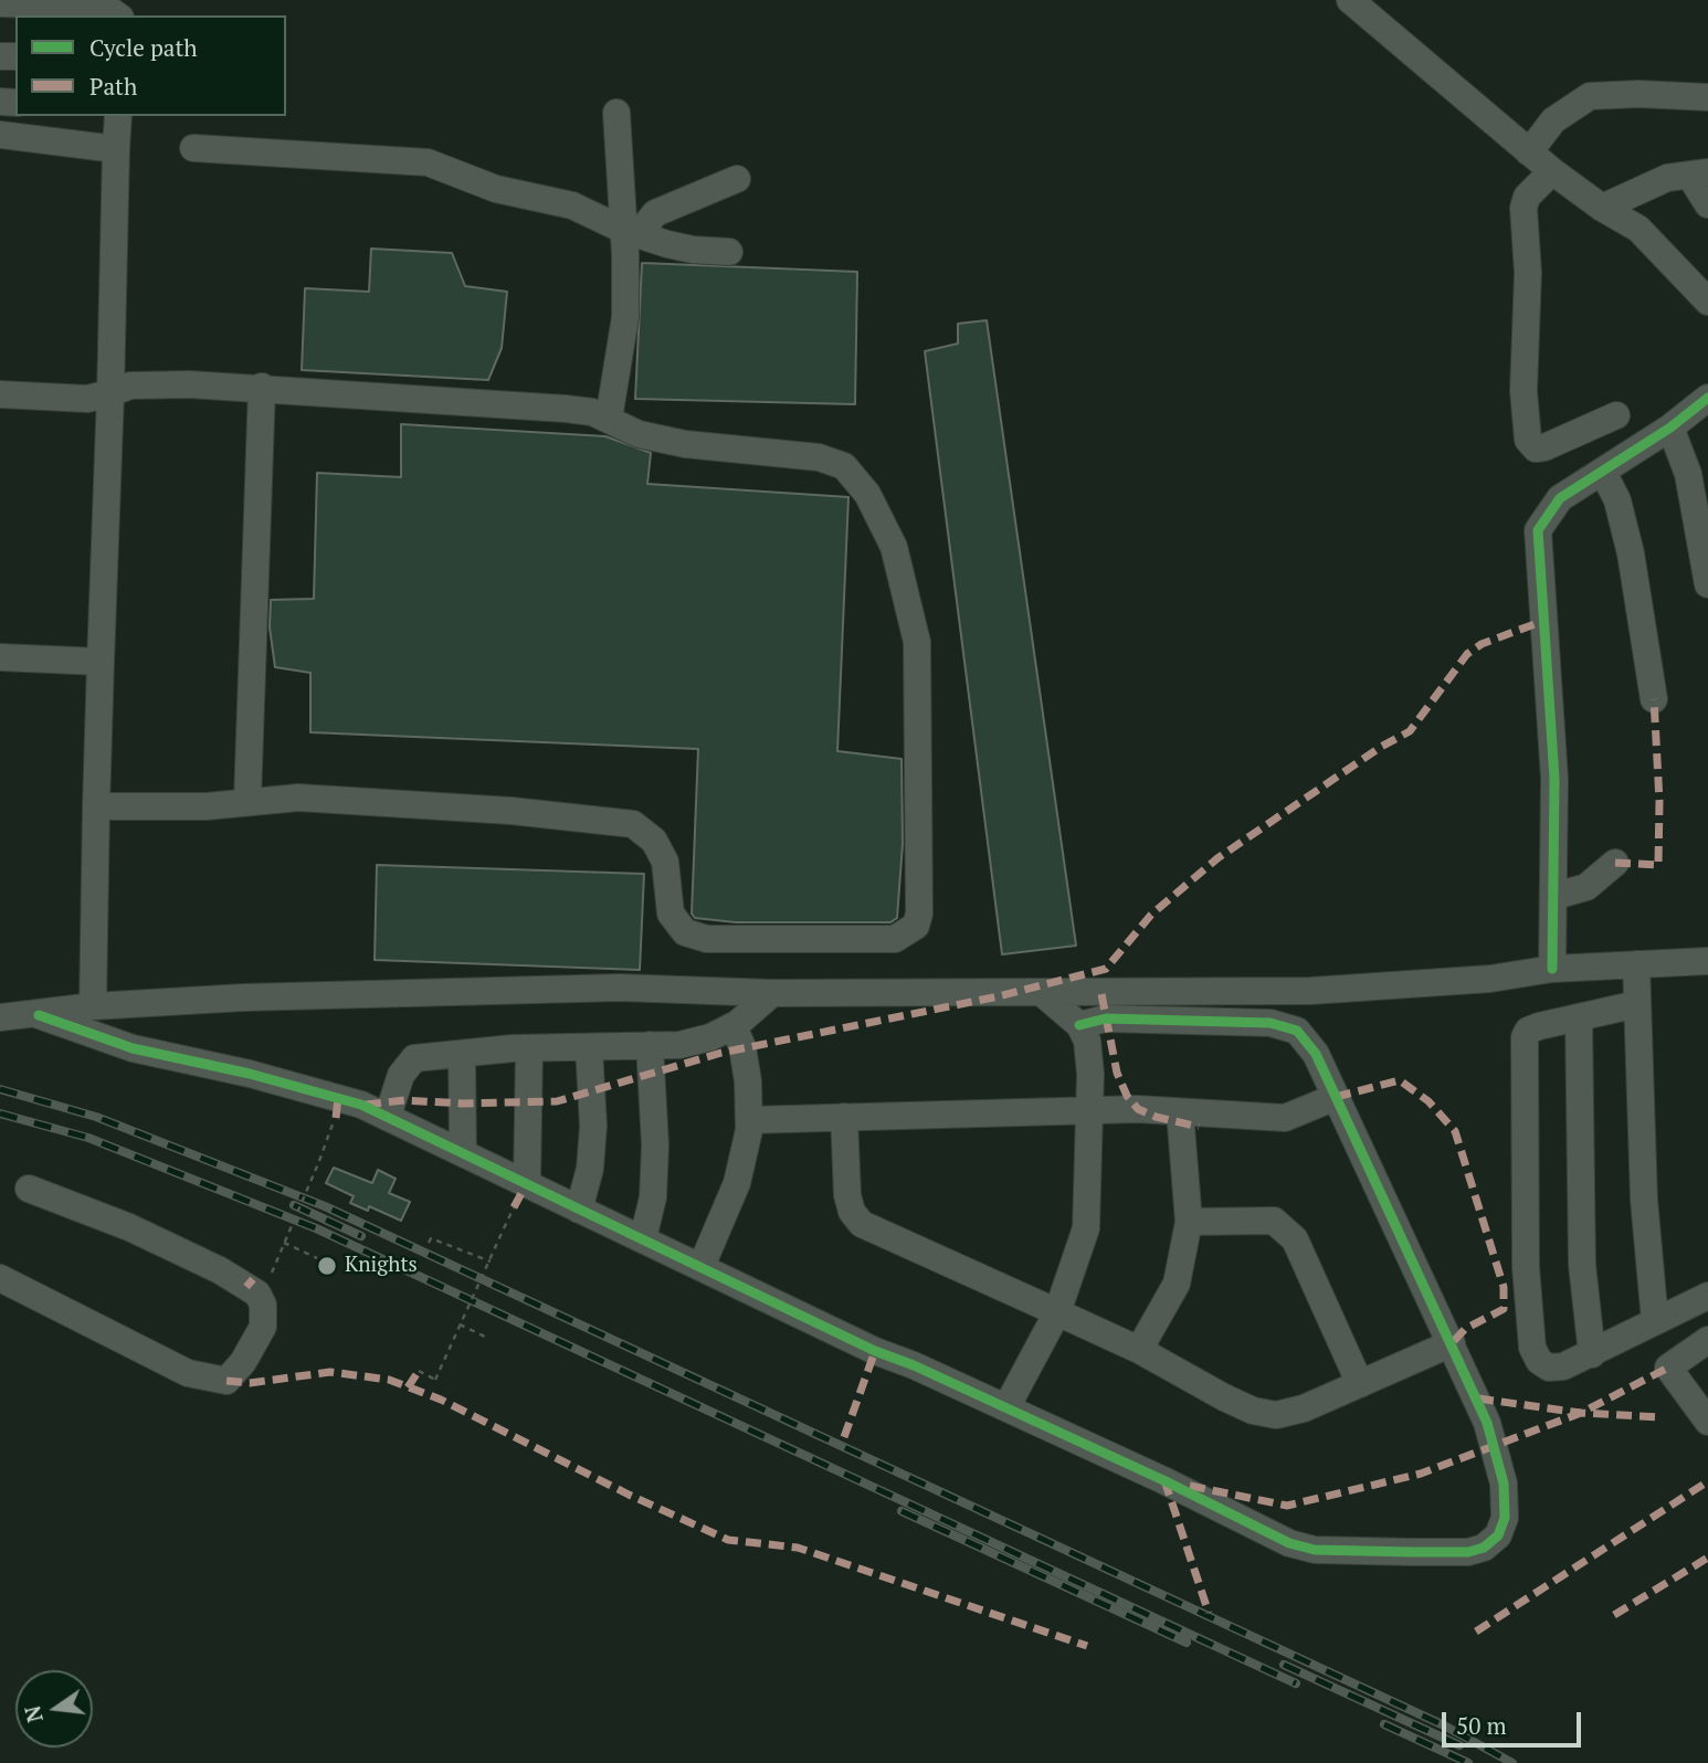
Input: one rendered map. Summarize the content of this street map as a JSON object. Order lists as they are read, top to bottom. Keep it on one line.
{"places":["Knights"],"legend":["Cycle path","Path"],"scale_bar":"50 m","north":"left"}
